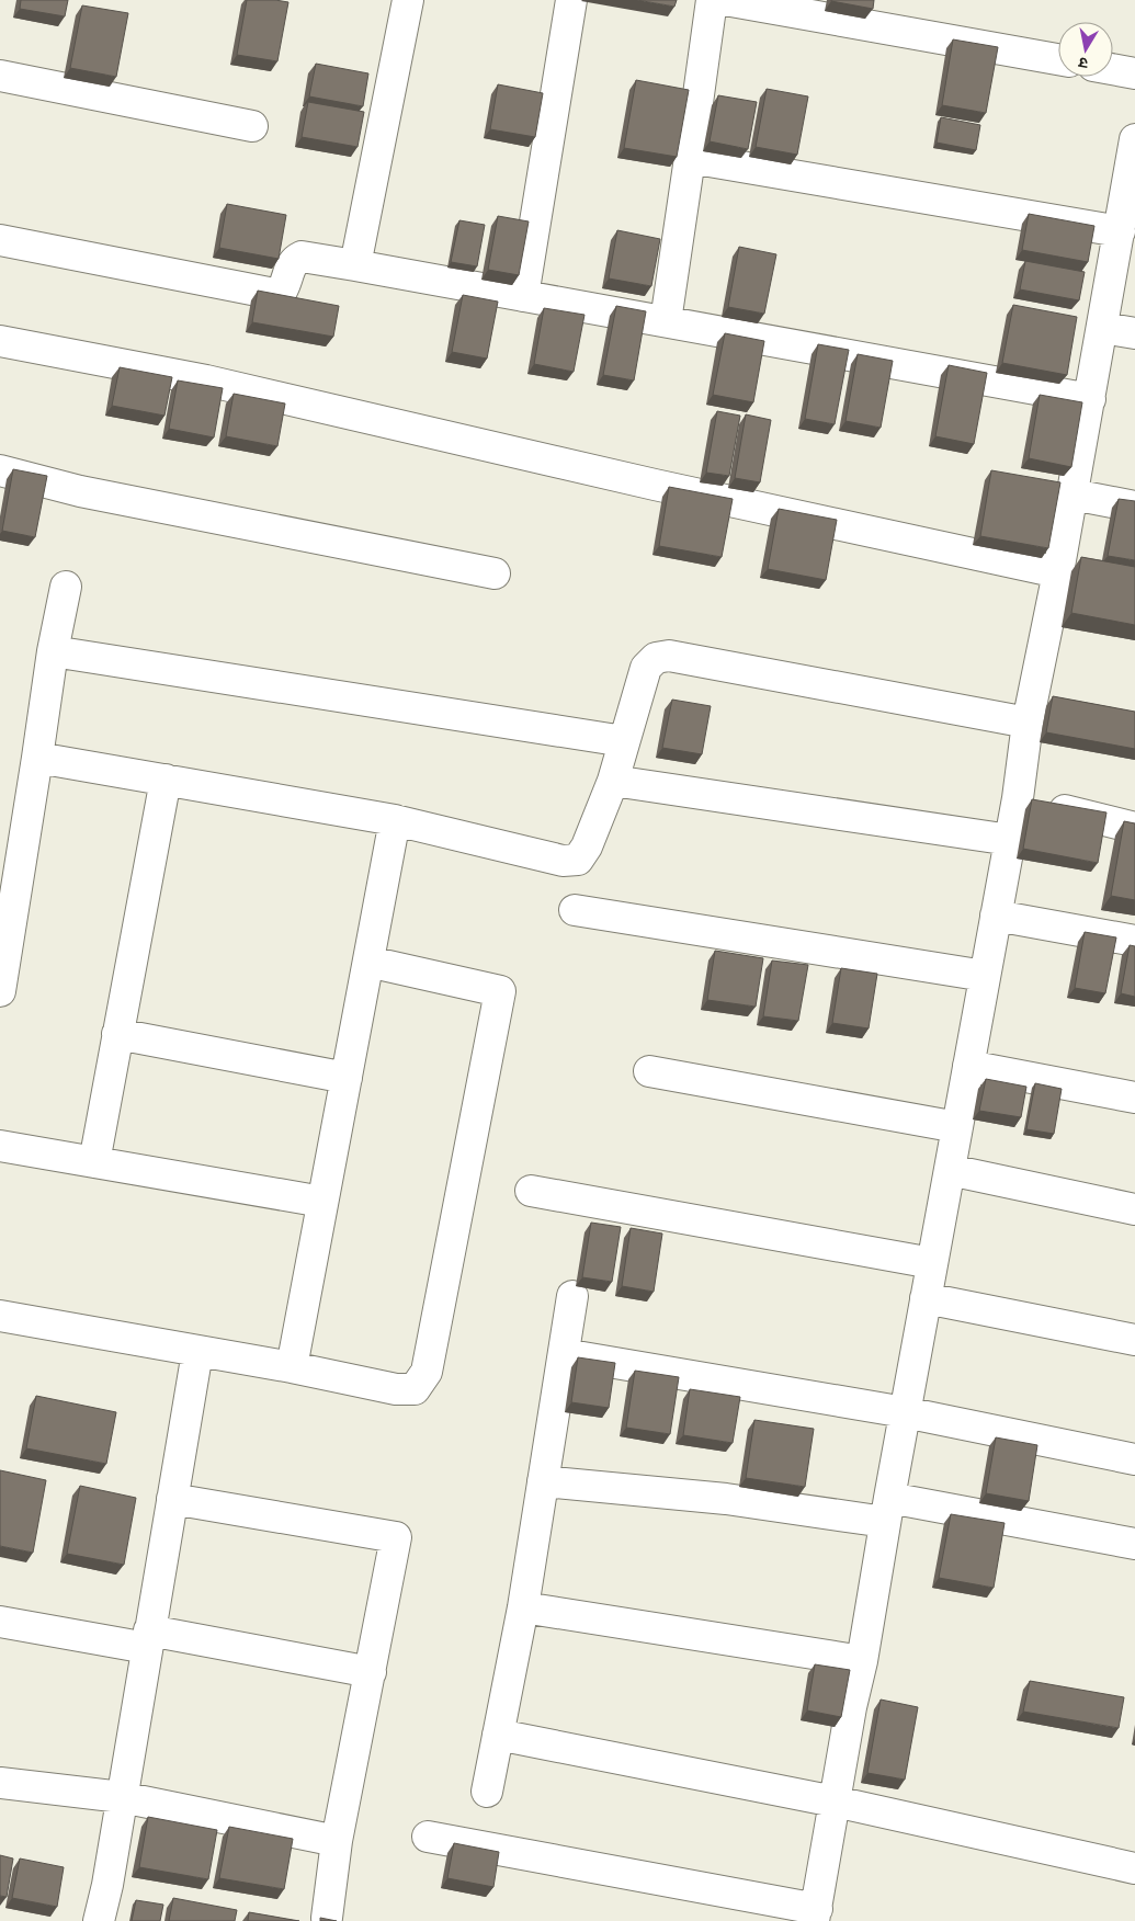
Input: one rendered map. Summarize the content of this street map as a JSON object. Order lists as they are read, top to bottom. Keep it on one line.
{"north":"bottom"}
